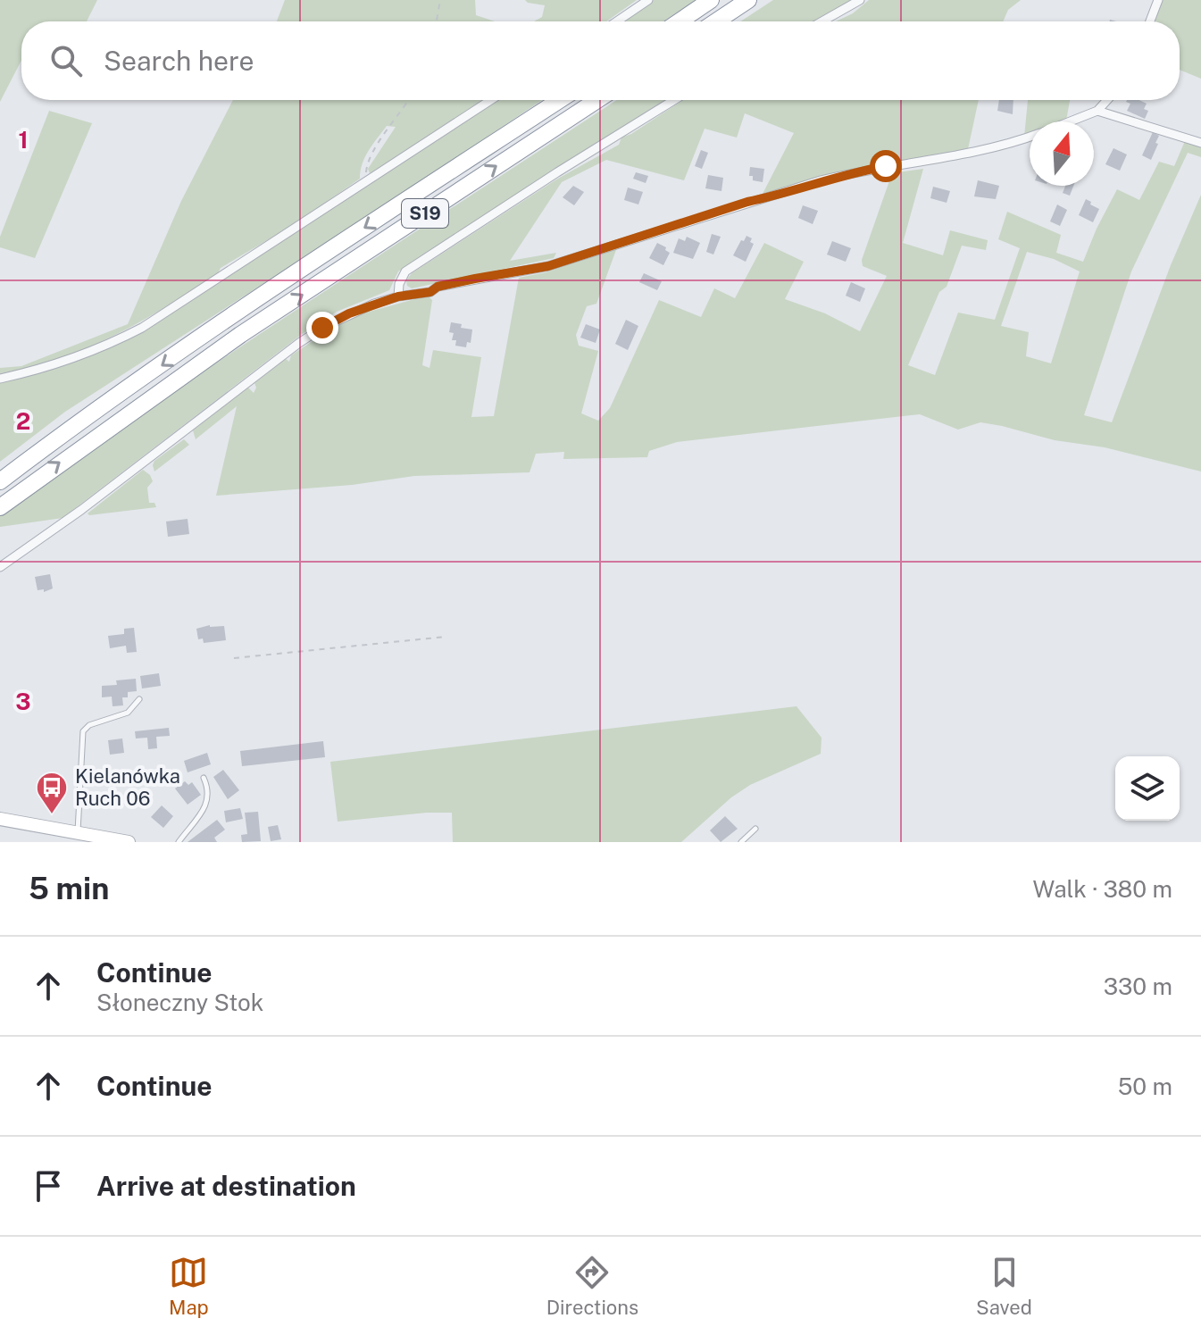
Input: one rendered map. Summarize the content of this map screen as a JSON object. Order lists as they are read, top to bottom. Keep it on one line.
{"streets":{"highway":["S19"]},"places":{"bus stop":["Kielanówka Ruch 06"]},"north":"top","page":{"search":"Search here","heading":["5 min","Walk · 380 m"],"list":[["Continue","Słoneczny Stok","330 m"],["Continue","50 m"],"Arrive at destination"],"nav":["Map","Directions","Saved"]},"grid":{"rows":["1","2","3"]}}
